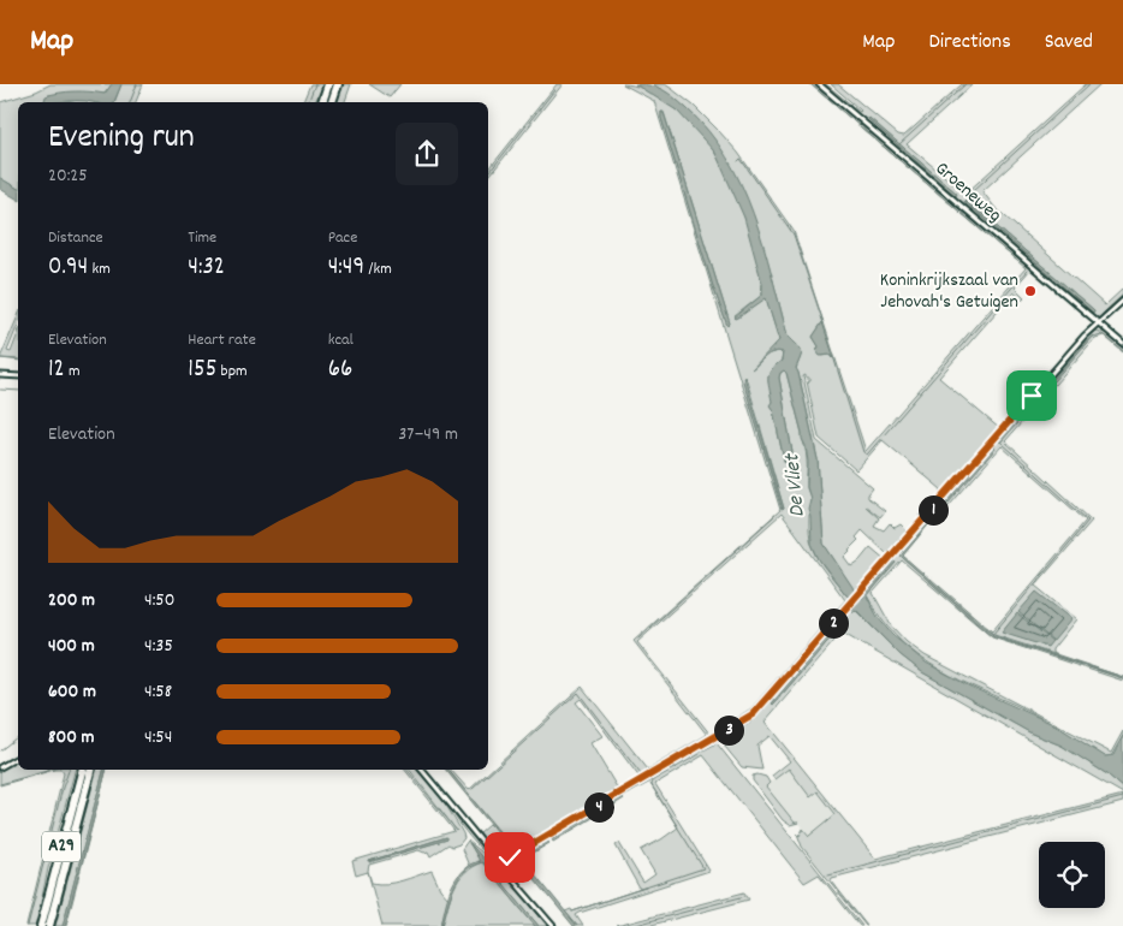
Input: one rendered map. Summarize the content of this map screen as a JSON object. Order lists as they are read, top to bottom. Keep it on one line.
{"streets":{"highway":["A29"],"street":["Groeneweg"]},"water":["De Vliet"],"places":["Koninkrijkszaal van Jehovah's Getuigen"],"page":{"header":"Map","nav":["Map","Directions","Saved"],"heading":["Evening run","20:25"],"stats":[["Distance","0.94 km"],["Time","4:32"],["Pace","4:49 /km"],["Elevation","12 m"],["Heart rate","155 bpm"],["kcal","66"]],"chart":["Elevation","37–49 m"],"pins":["1","2","3","4"],"list":[{"name":"200 m","note":"4:50"},{"name":"400 m","note":"4:35"},{"name":"600 m","note":"4:58"},{"name":"800 m","note":"4:54"}]}}
